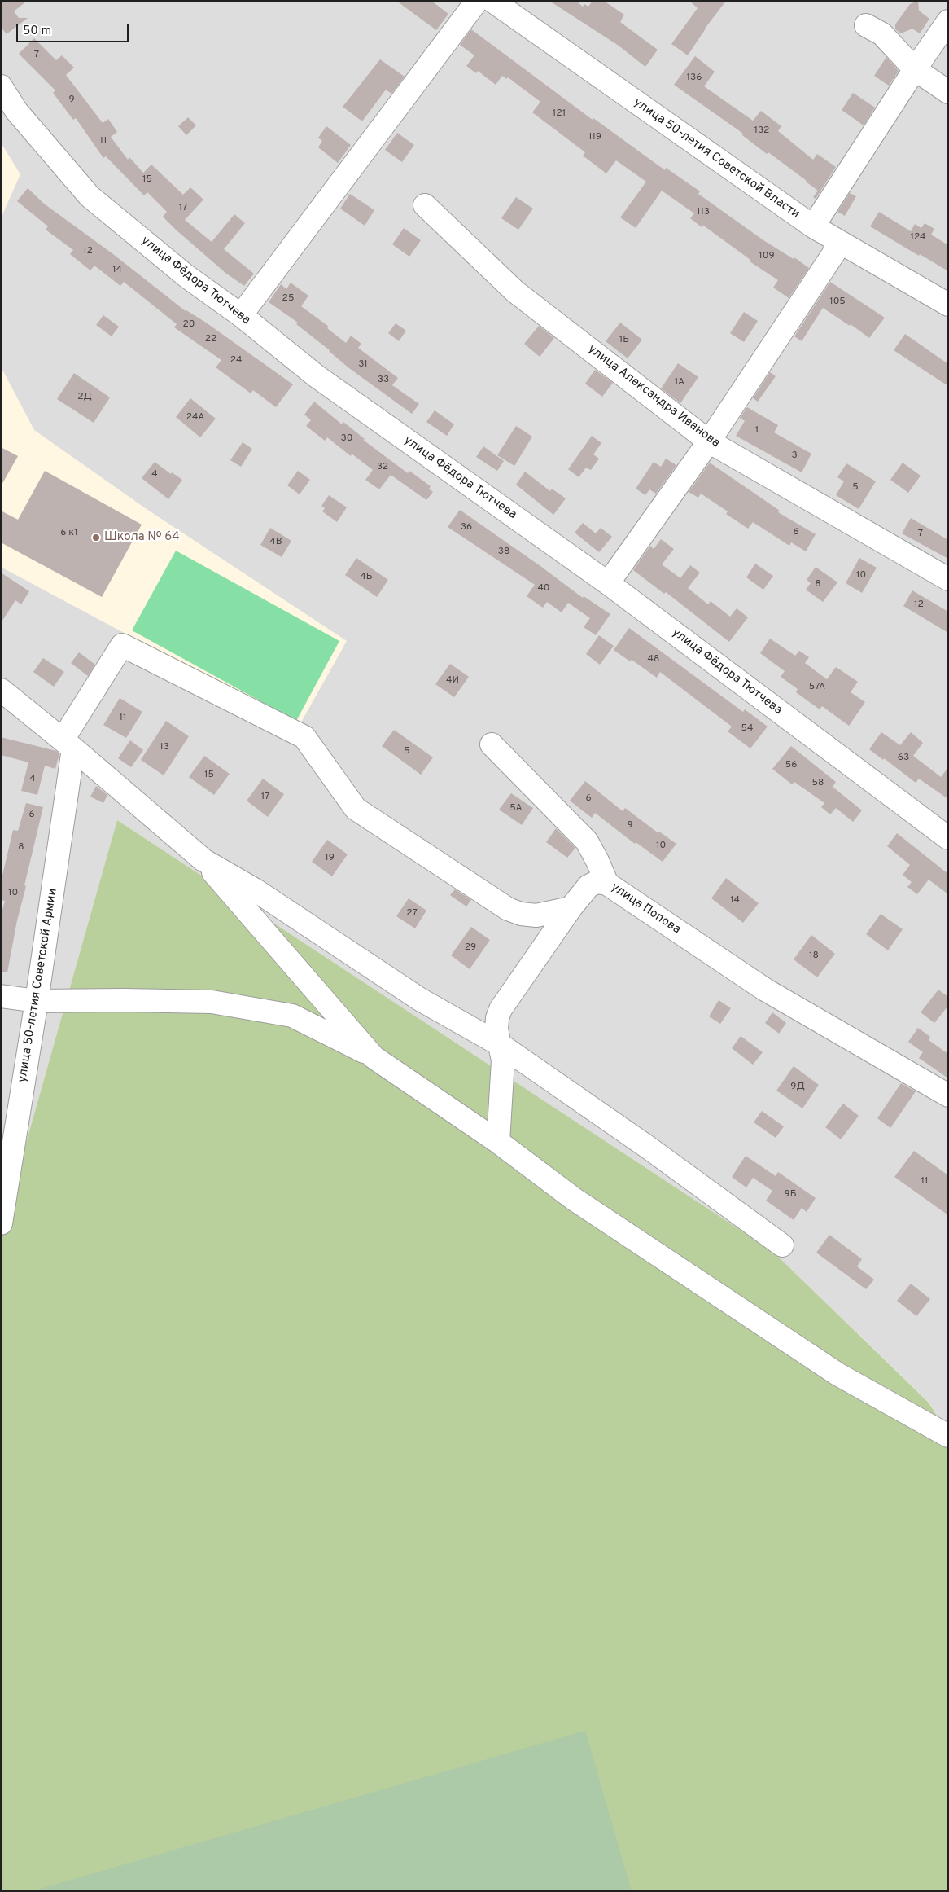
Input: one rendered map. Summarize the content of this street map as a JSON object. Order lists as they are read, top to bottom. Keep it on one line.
{"streets":{"street":["улица 50-летия Советской Власти","улица Фёдора Тютчева","улица Александра Иванова","улица Попова","улица 50-летия Советской Армии"]},"places":["Школа № 64"],"house_numbers":["7","136","9","121","132","119","11","15","17","113","124","12","109","14","25","105","20","22","1Б","24","31","33","1А","2Д","24А","1","30","3","32","4","5","36","6","6 к1","7","4В","38","10","4Б","8","40","12","48","4И","57А","11","54","13","5","63","56","15","4","58","17","6","5А","6","9","10","8","19","10","14","27","29","18","9Д","11","9Б"],"scale_bar":"50 m"}
